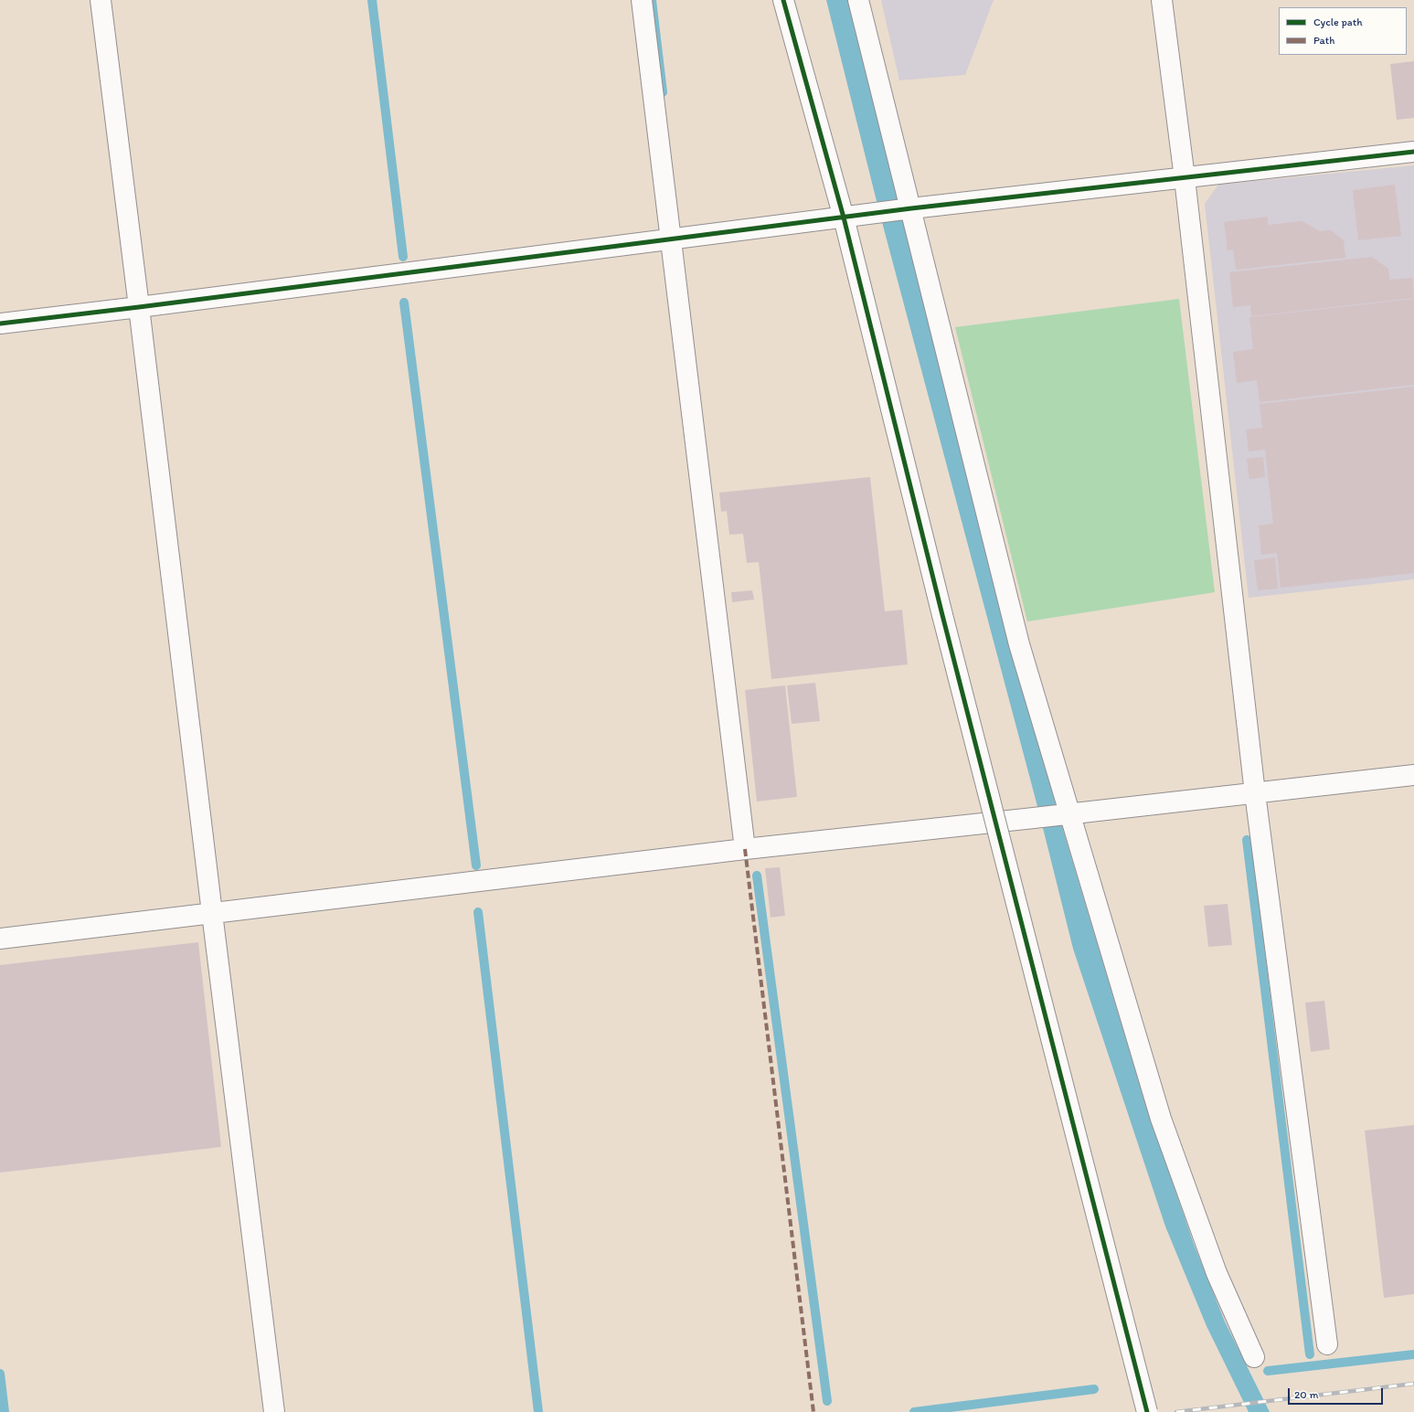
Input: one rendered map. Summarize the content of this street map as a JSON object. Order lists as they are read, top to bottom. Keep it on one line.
{"legend":["Cycle path","Path"],"scale_bar":"20 m"}
